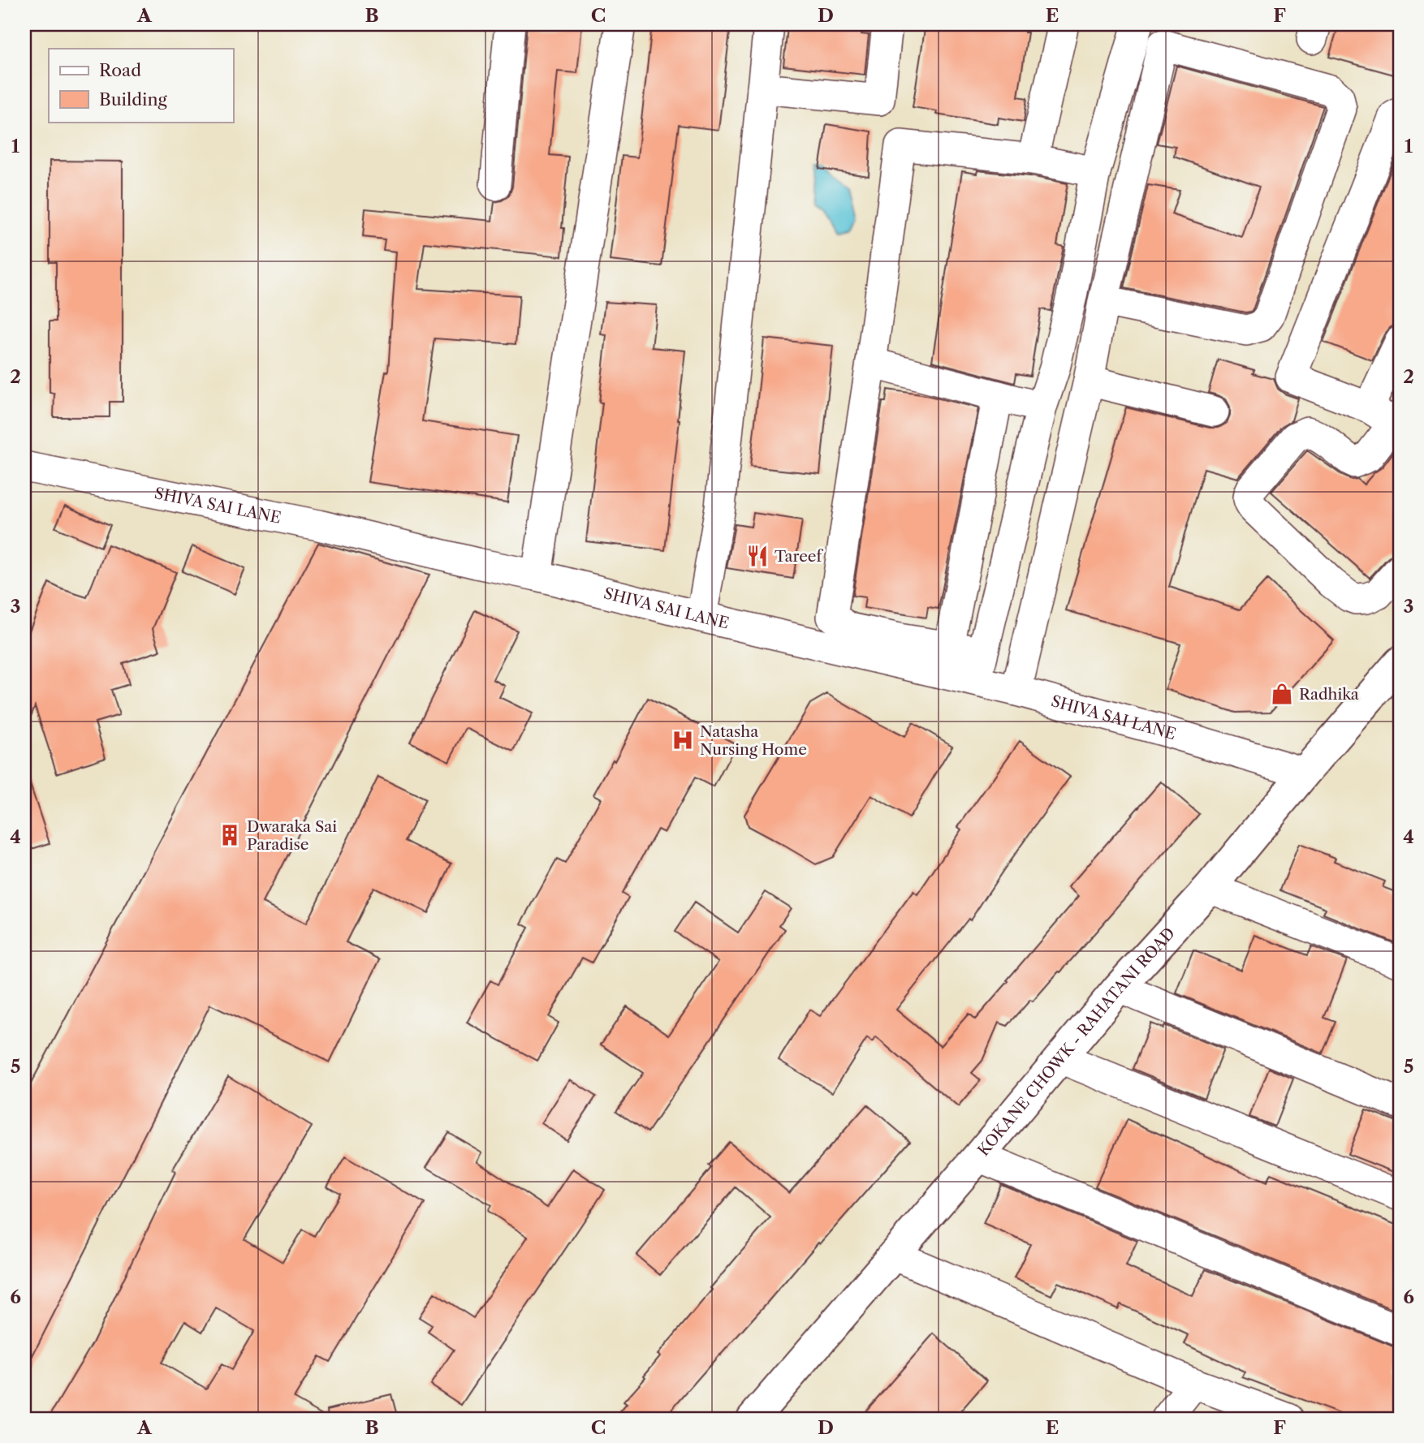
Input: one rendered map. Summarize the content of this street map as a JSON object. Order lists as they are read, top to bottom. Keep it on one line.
{"streets":{"street":["SHIVA SAI LANE","KOKANE CHOWK - RAHATANI ROAD"]},"crossings":[["SHIVA SAI LANE","KOKANE CHOWK - RAHATANI ROAD"]],"places":{"restaurant":["Tareef"],"shop":["Radhika"],"hospital":["Natasha Nursing Home"],"building":["Dwaraka Sai Paradise"]},"legend":["Road","Building"],"grid":{"columns":["A","B","C","D","E","F"],"rows":["1","2","3","4","5","6"]}}
